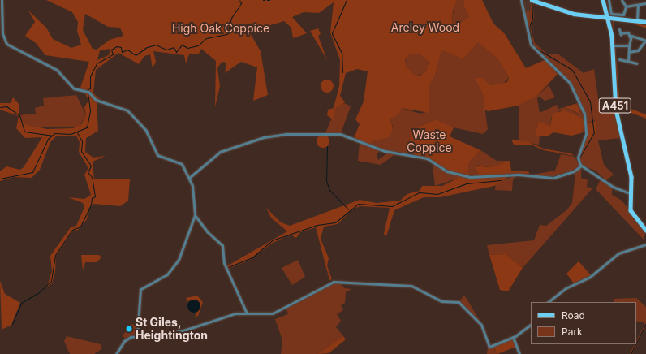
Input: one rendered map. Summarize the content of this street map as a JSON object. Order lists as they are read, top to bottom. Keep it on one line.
{"streets":{"main road":["A451"]},"parks":["Areley Wood","High Oak Coppice","Waste Coppice"],"places":["St Giles, Heightington"],"legend":["Road","Park"]}
